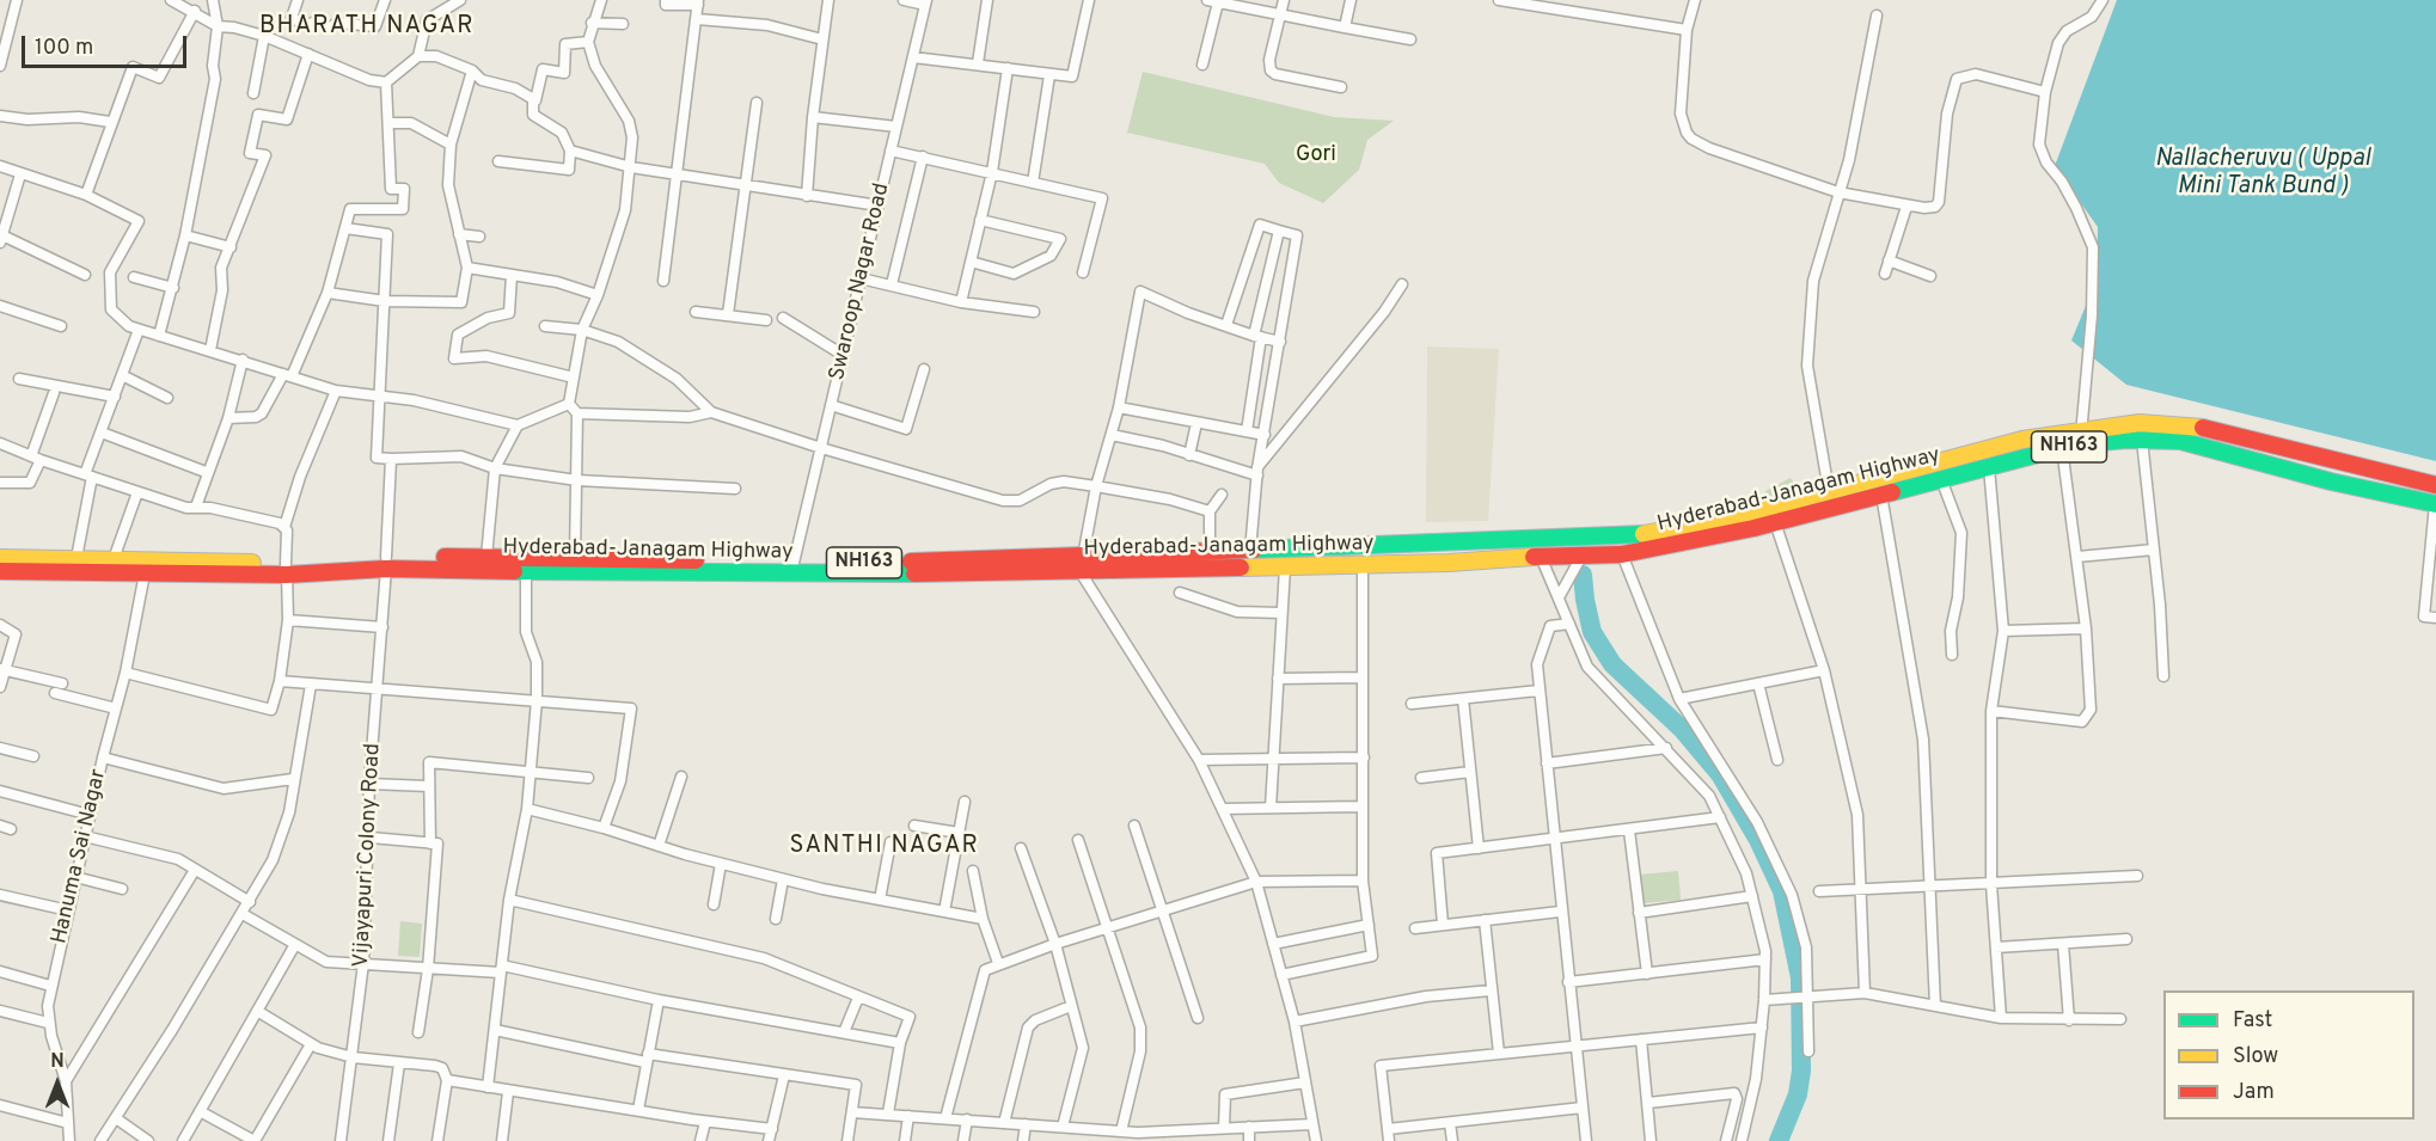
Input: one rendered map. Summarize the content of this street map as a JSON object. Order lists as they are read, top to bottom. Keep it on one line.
{"streets":{"highway":["NH163","Hyderabad-Janagam Highway"],"street":["Swaroop Nagar Road","Vijayapuri Colony Road","Hanuma Sai Nagar"]},"crossings":[["Swaroop Nagar Road","Hyderabad-Janagam Highway"],["Hyderabad-Janagam Highway","Vijayapuri Colony Road"],["Hyderabad-Janagam Highway","Hanuma Sai Nagar"]],"districts":["BHARATH NAGAR","SANTHI NAGAR"],"water":["Nallacheruvu ( Uppal Mini Tank Bund )"],"parks":["Gori"],"legend":["Fast","Slow","Jam"],"scale_bar":"100 m","north":"top"}
